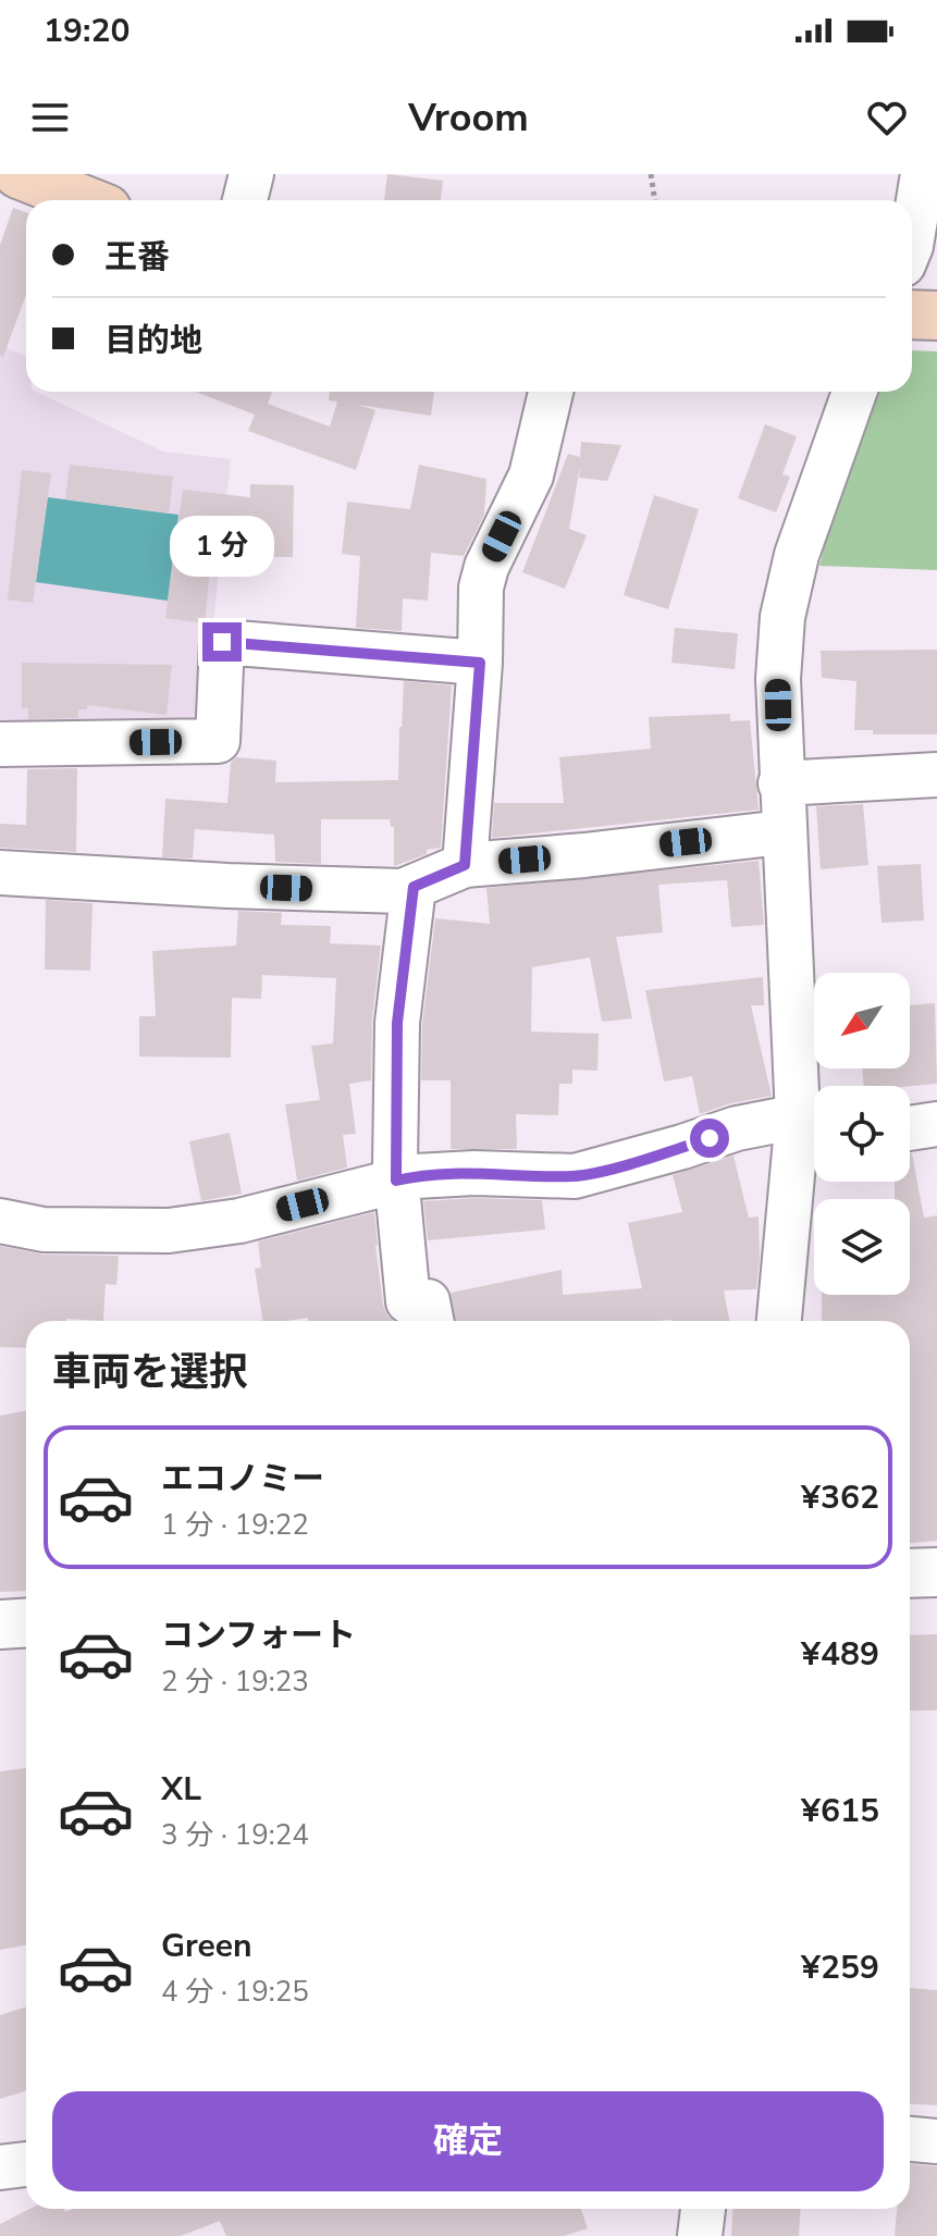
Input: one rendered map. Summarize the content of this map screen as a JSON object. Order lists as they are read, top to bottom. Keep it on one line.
{"north":"bottom left","page":{"status":"19:20","header":"Vroom","banner":["王番","目的地"],"bubble":"1 分","heading":"車両を選択","list":[{"name":"エコノミー","note":"1 分 · 19:22","value":"¥362"},{"name":"コンフォート","note":"2 分 · 19:23","value":"¥489"},{"name":"XL","note":"3 分 · 19:24","value":"¥615"},{"name":"Green","note":"4 分 · 19:25","value":"¥259"}],"buttons":"確定"}}
